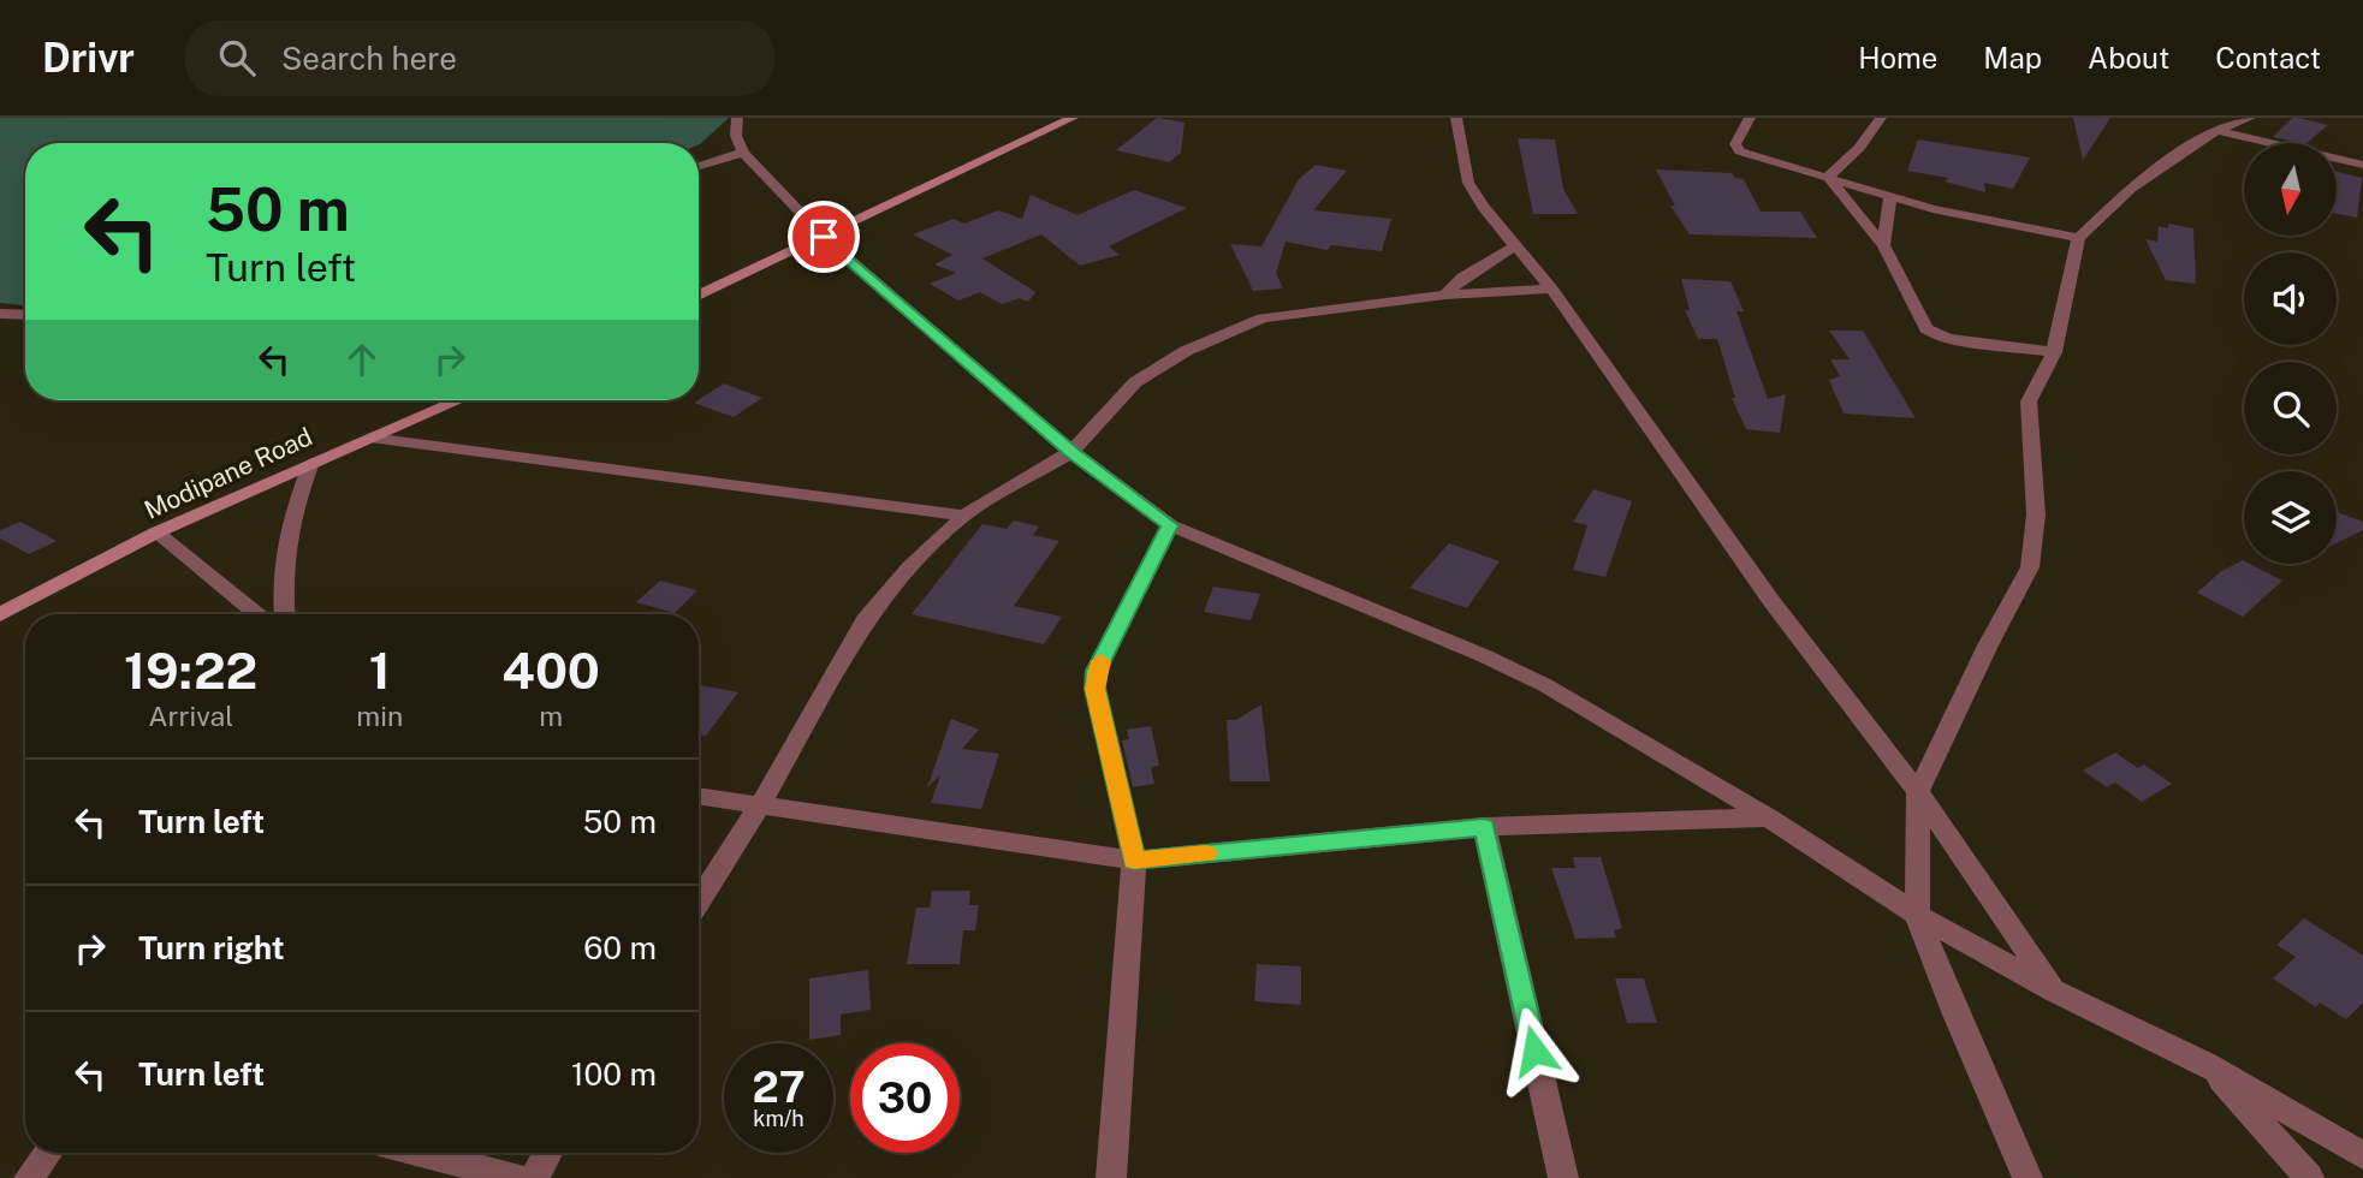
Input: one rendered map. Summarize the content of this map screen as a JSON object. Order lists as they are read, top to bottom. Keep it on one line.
{"streets":{"main road":["Modipane Road"]},"north":"bottom","page":{"header":"Drivr","search":"Search here","nav":["Home","Map","About","Contact"],"turn":["50 m","Turn left"],"eta":["19:22","Arrival","1","min","400","m"],"list":[{"name":"Turn left","value":"50 m"},{"name":"Turn right","value":"60 m"},{"name":"Turn left","value":"100 m"}],"speed":"27 km/h","limit":"30"}}
